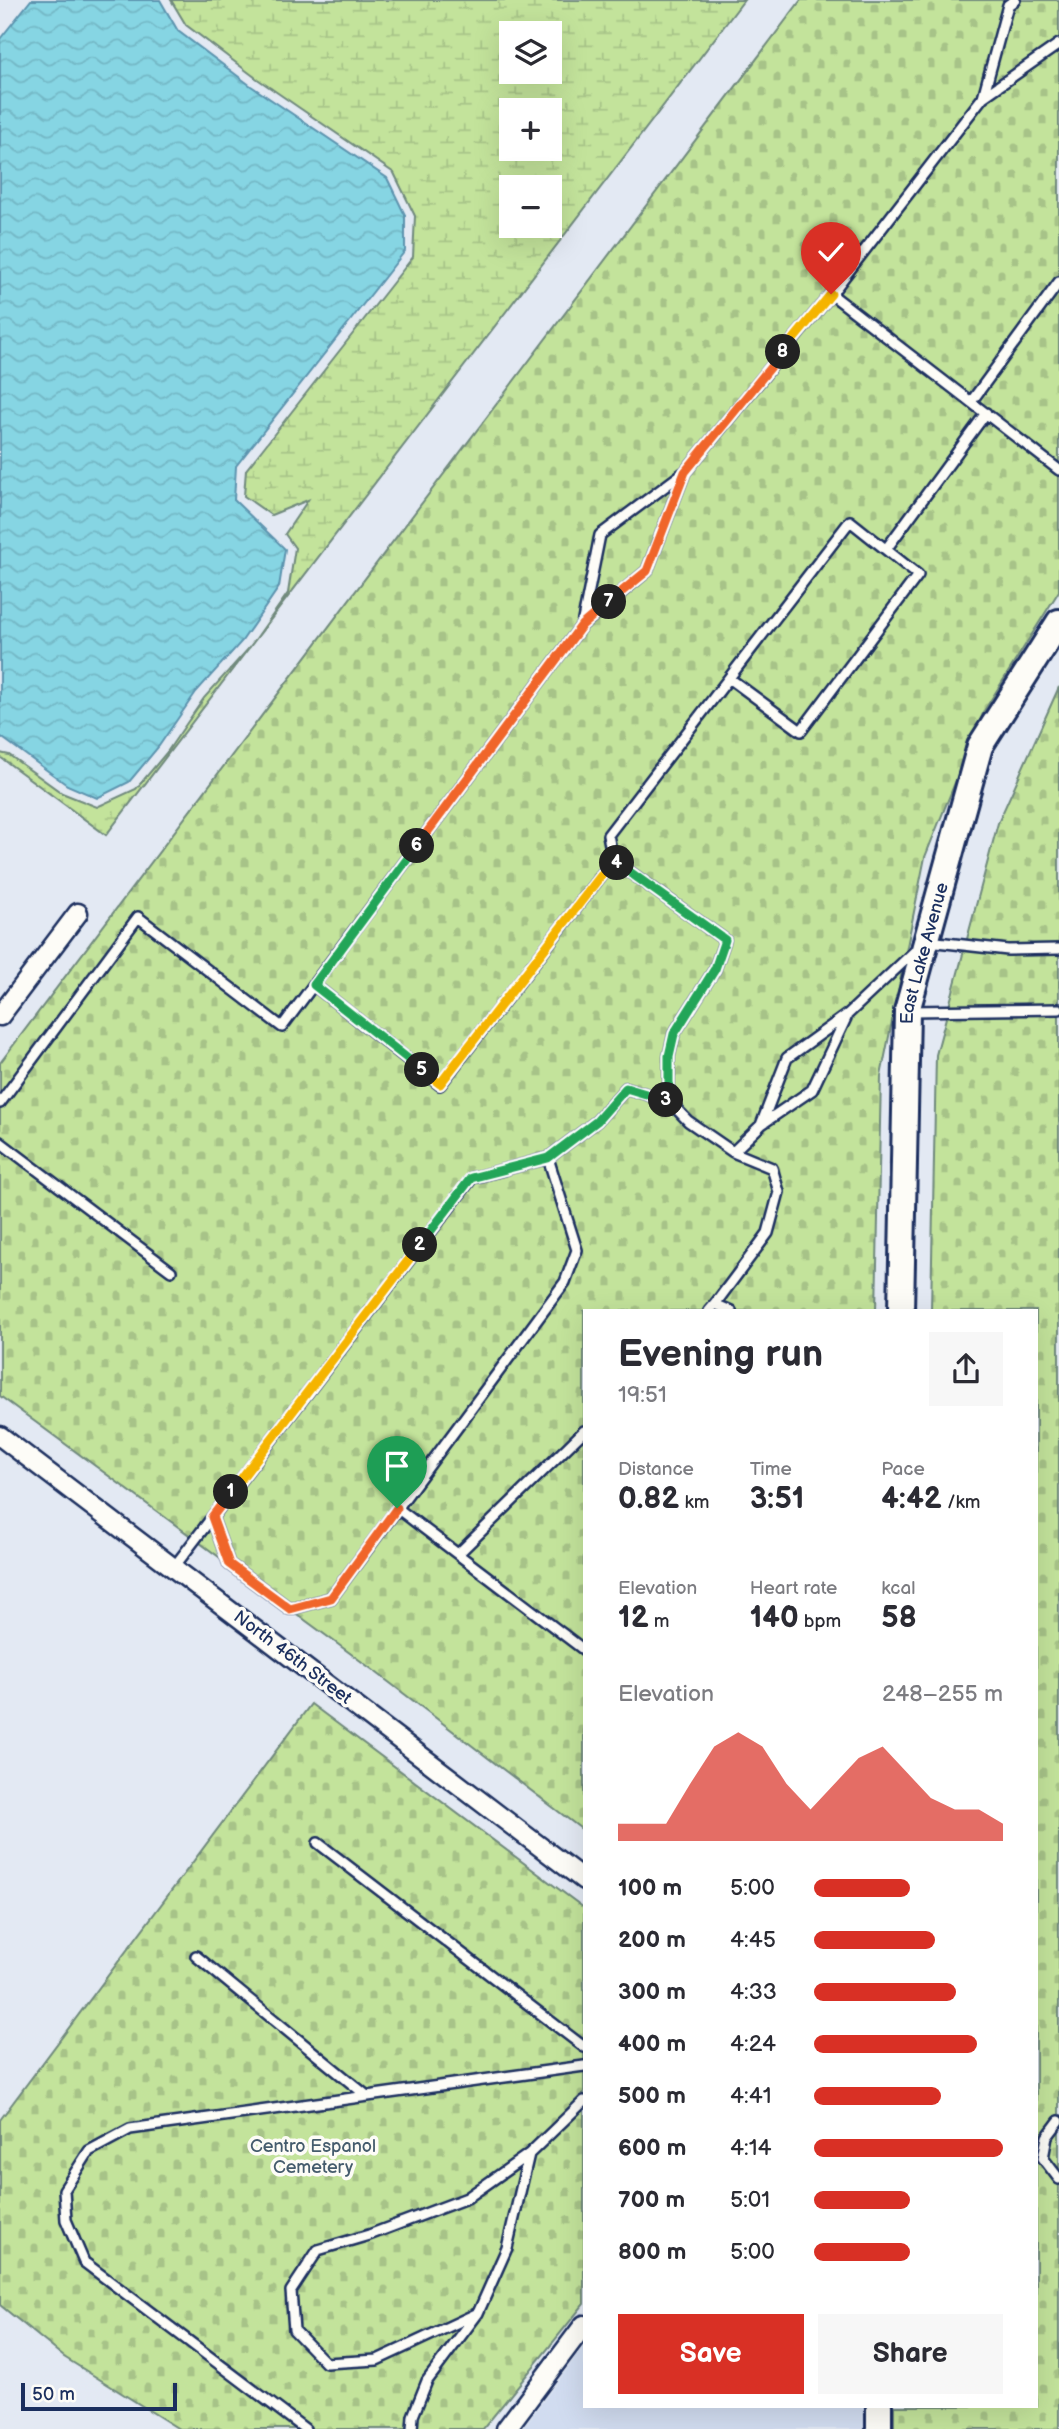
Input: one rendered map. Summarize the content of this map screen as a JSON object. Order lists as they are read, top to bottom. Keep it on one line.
{"streets":{"street":["East Lake Avenue","North 46th Street"]},"parks":["Centro Espanol Cemetery"],"scale_bar":"50 m","page":{"map_buttons":["+","−"],"pins":["8","7","6","4","5","3","2","1"],"heading":["Evening run","19:51"],"stats":[["Distance","0.82 km"],["Time","3:51"],["Pace","4:42 /km"],["Elevation","12 m"],["Heart rate","140 bpm"],["kcal","58"]],"chart":["Elevation","248–255 m"],"list":[{"name":"100 m","note":"5:00"},{"name":"200 m","note":"4:45"},{"name":"300 m","note":"4:33"},{"name":"400 m","note":"4:24"},{"name":"500 m","note":"4:41"},{"name":"600 m","note":"4:14"},{"name":"700 m","note":"5:01"},{"name":"800 m","note":"5:00"}],"buttons":["Save","Share"],"scale":"50 m"}}
